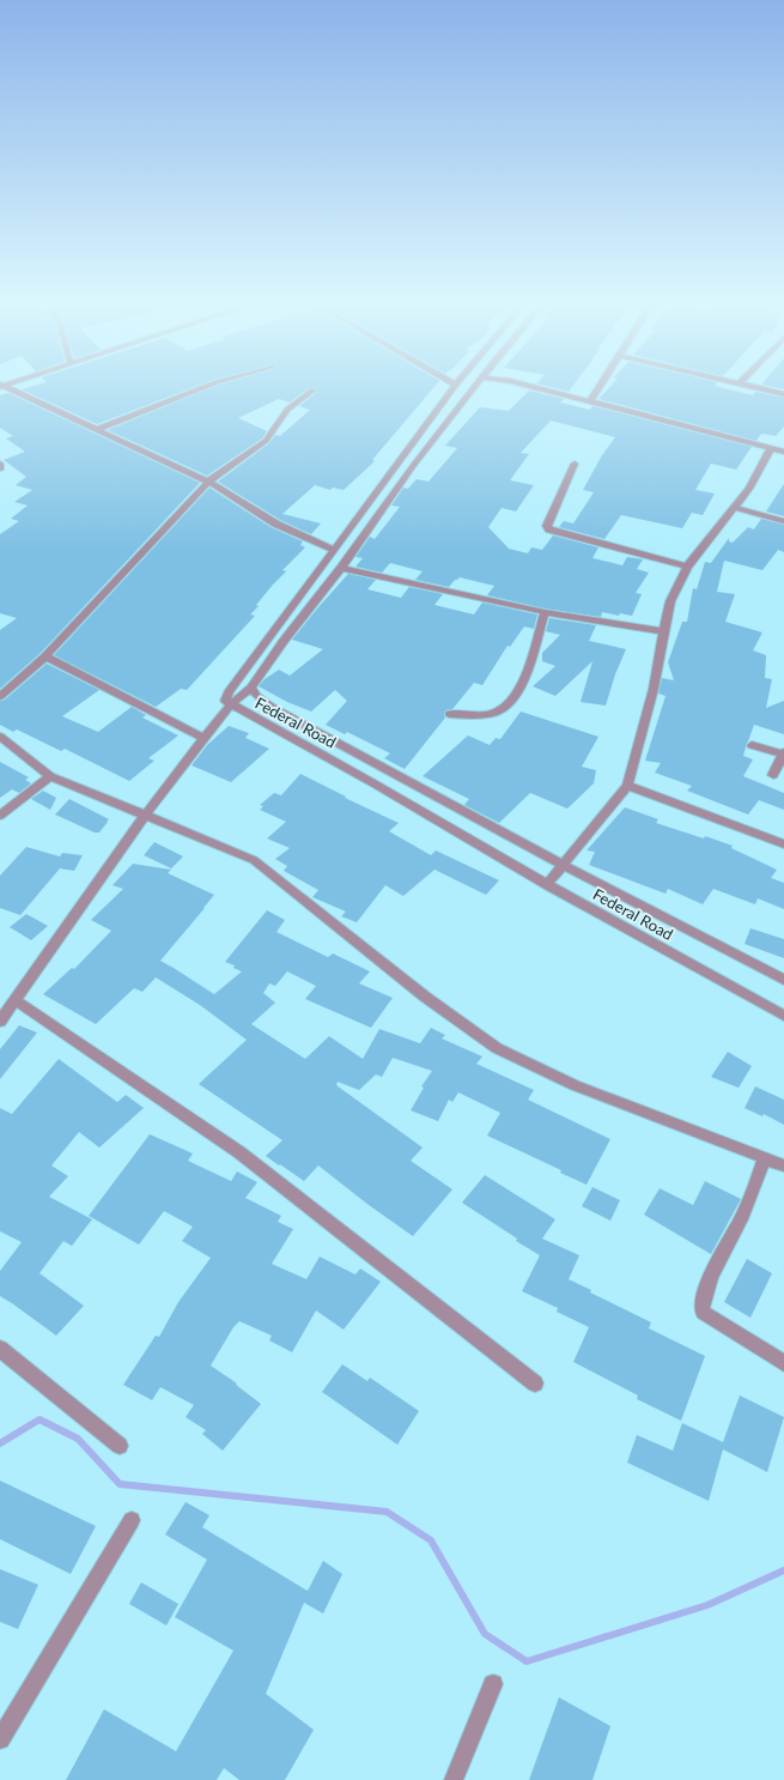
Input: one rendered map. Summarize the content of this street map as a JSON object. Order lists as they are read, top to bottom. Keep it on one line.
{"streets":{"street":["Federal Road"]}}
